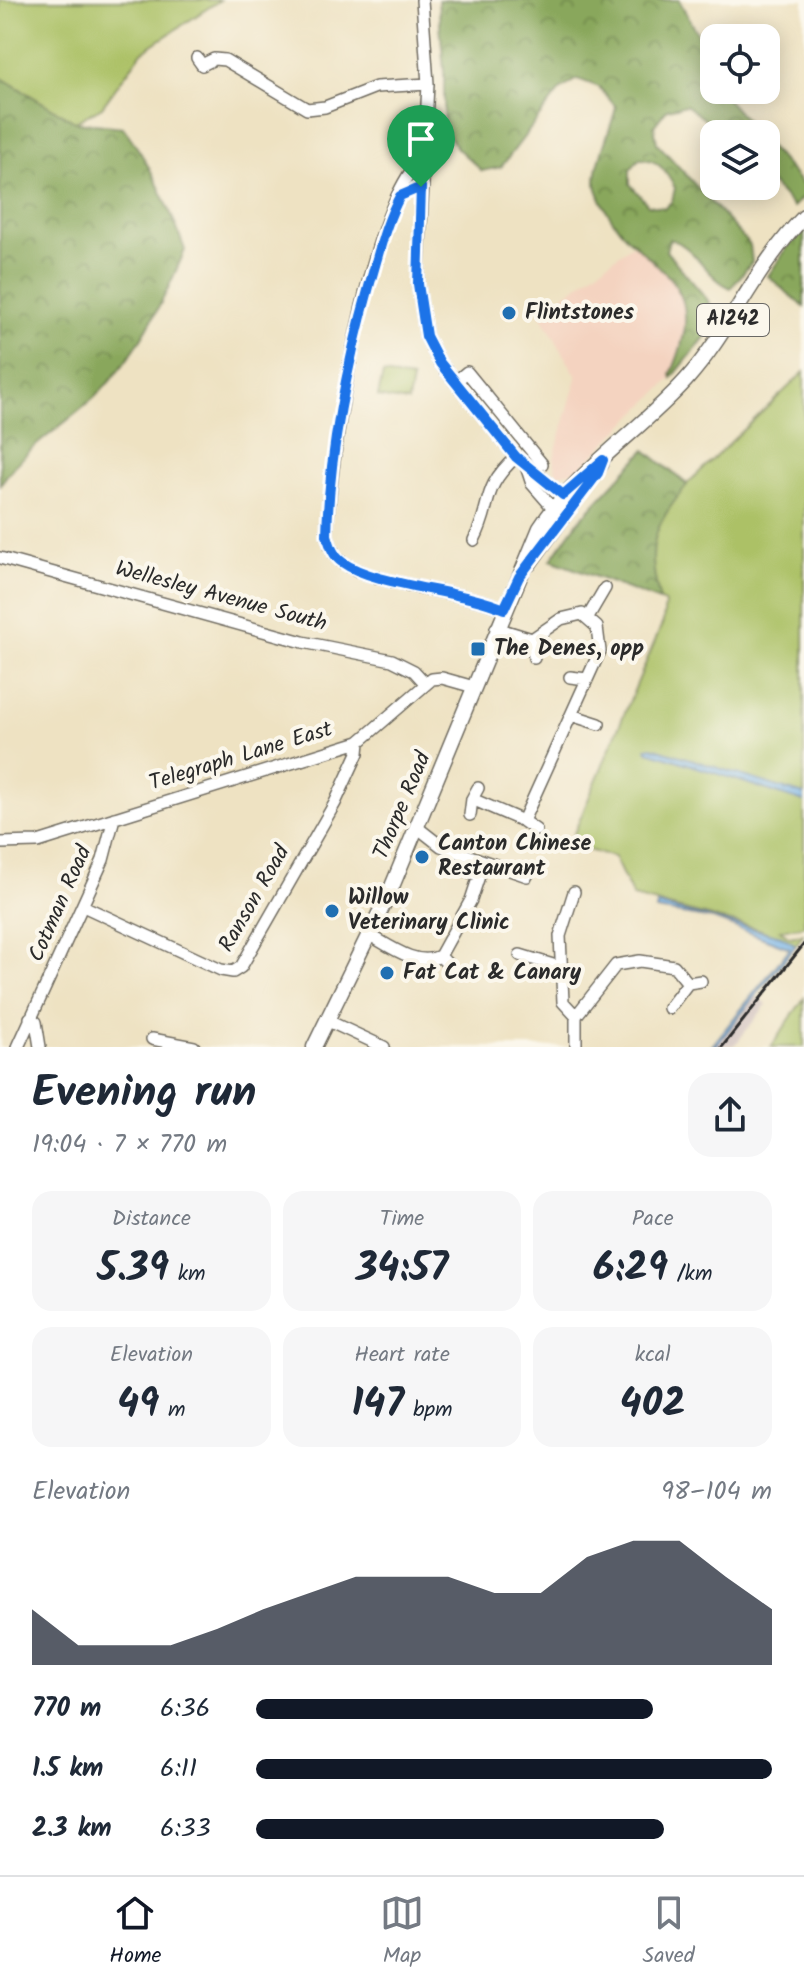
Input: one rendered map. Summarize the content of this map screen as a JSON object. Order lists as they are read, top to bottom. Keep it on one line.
{"streets":{"main road":["A1242","Thorpe Road"],"street":["Wellesley Avenue South","Telegraph Lane East","Ranson Road","Cotman Road"]},"crossings":[["A1242","Thorpe Road"],["Wellesley Avenue South","Telegraph Lane East"],["Telegraph Lane East","Ranson Road"],["Telegraph Lane East","Cotman Road"],["Ranson Road","Cotman Road"]],"places":{"other":["Flintstones","Canton Chinese Restaurant","Willow Veterinary Clinic","Fat Cat & Canary"],"transit":["The Denes, opp"]},"page":{"heading":["Evening run","19:04 · 7 × 770 m"],"stats":[["Distance","5.39 km"],["Time","34:57"],["Pace","6:29 /km"],["Elevation","49 m"],["Heart rate","147 bpm"],["kcal","402"]],"chart":["Elevation","98–104 m"],"list":[{"name":"770 m","note":"6:36"},{"name":"1.5 km","note":"6:11"},{"name":"2.3 km","note":"6:33"}],"tabs":["Home","Map","Saved"]}}
